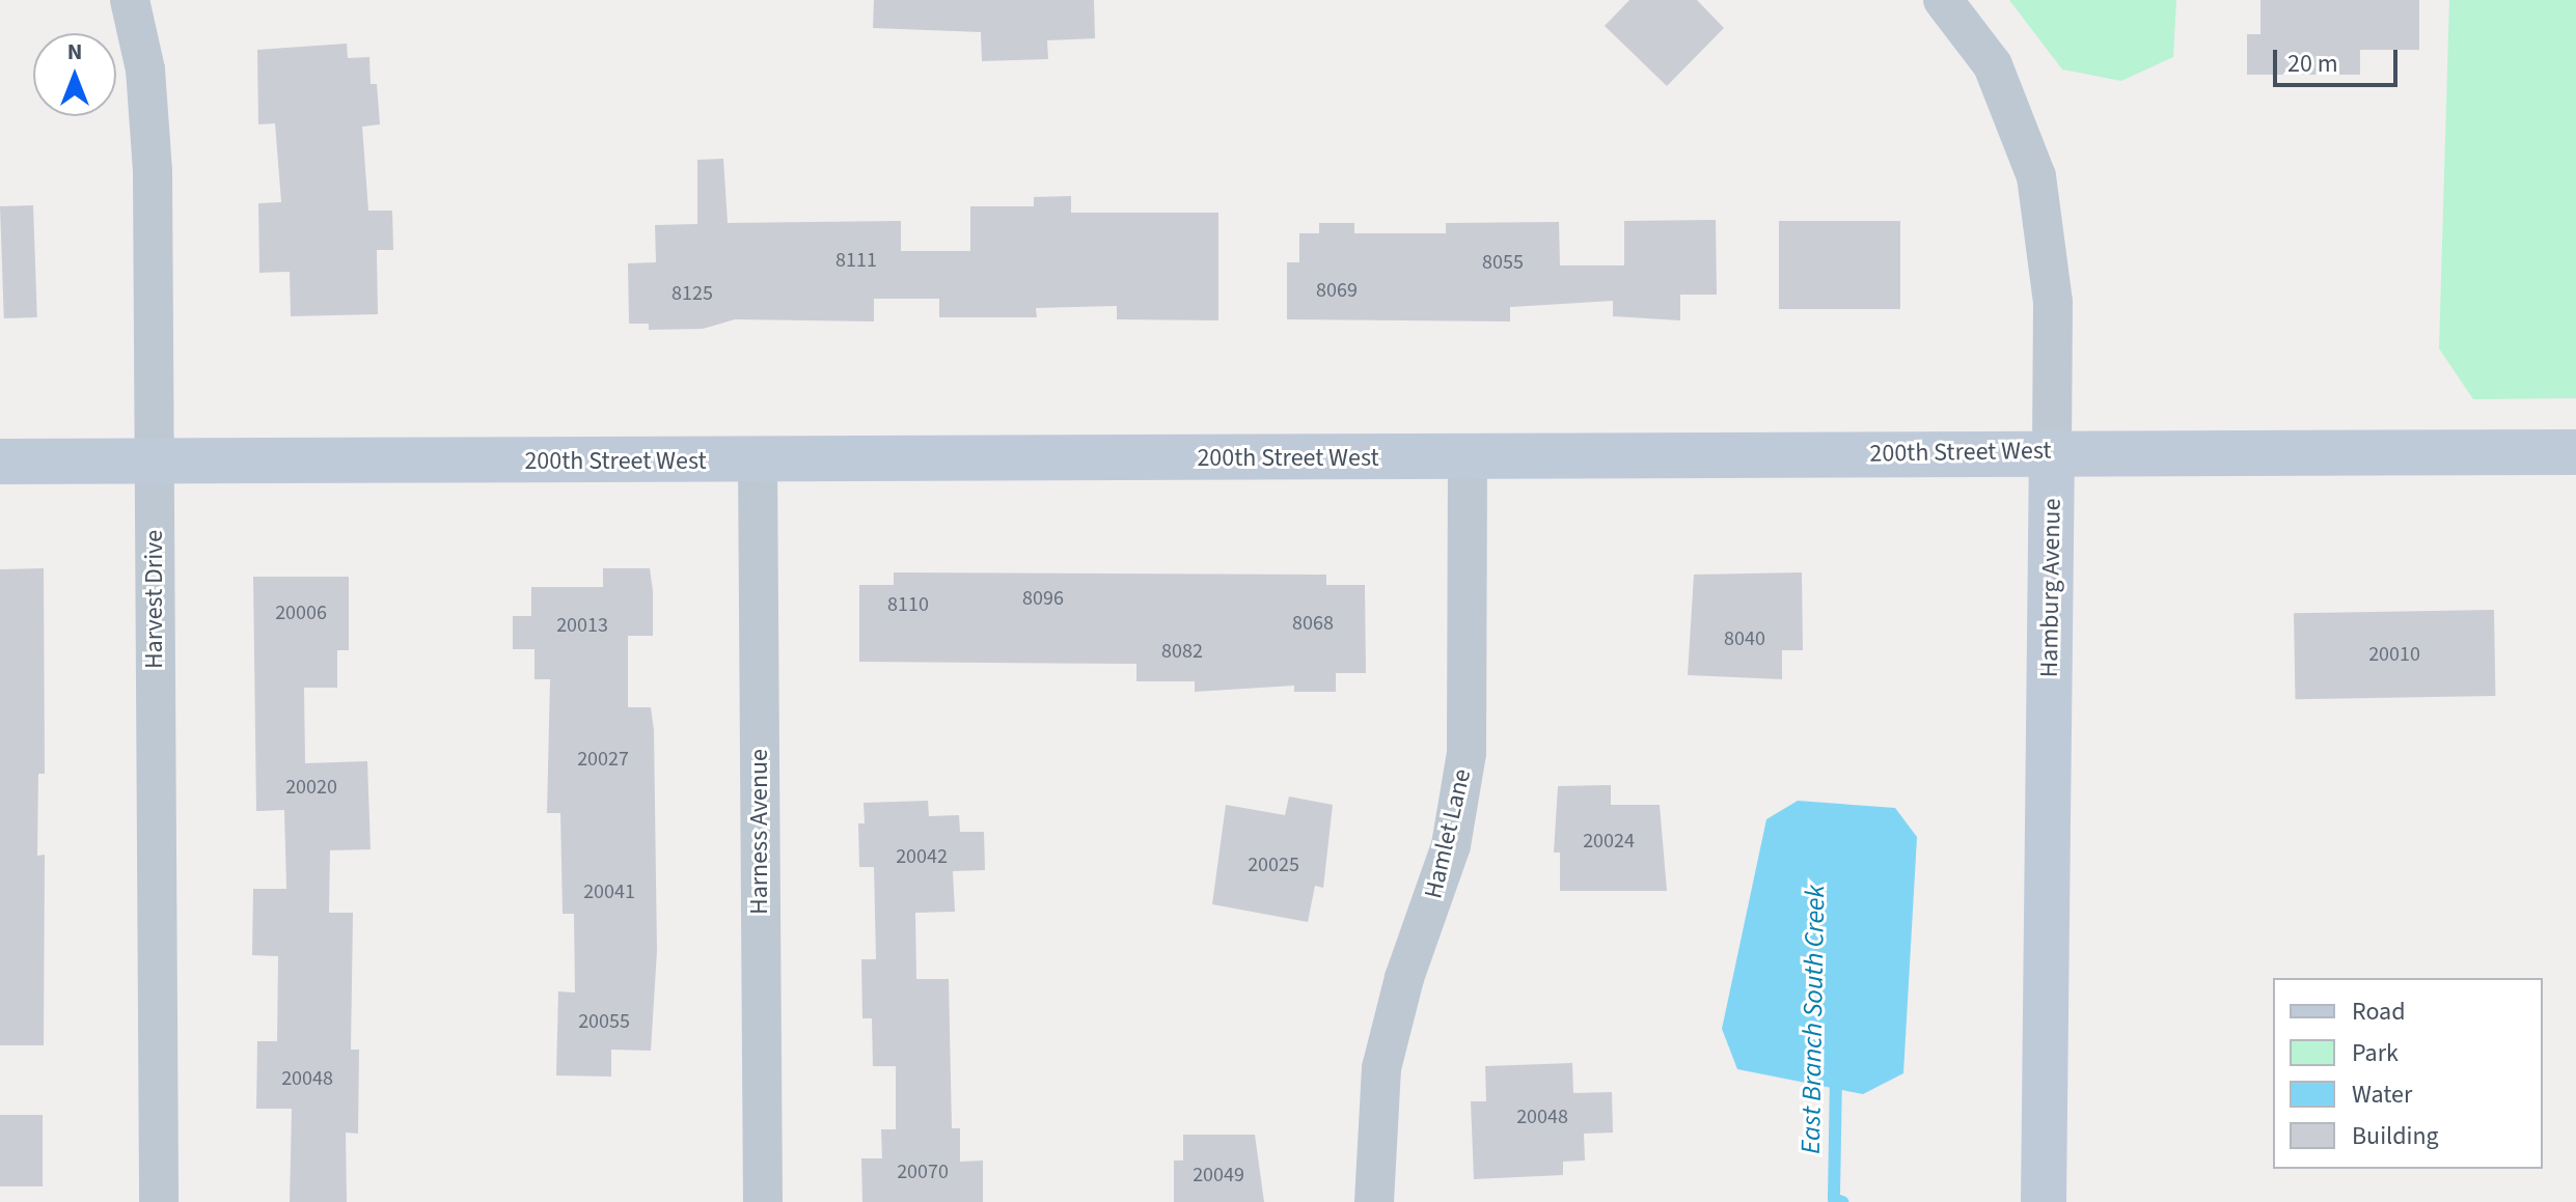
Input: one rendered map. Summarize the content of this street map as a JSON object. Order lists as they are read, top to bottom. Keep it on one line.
{"streets":{"street":["200th Street West","Hamburg Avenue","Harvest Drive","Harness Avenue","Hamlet Lane"]},"crossings":[["200th Street West","Hamburg Avenue"],["200th Street West","Harvest Drive"],["200th Street West","Harness Avenue"],["200th Street West","Hamlet Lane"]],"water":["East Branch South Creek"],"house_numbers":["8111","8055","8069","8125","8096","8110","20006","8068","20013","8040","8082","20010","20027","20020","20024","20042","20025","20041","20055","20048","20048","20070","20049"],"legend":["Road","Park","Water","Building"],"scale_bar":"20 m","north":"top"}
